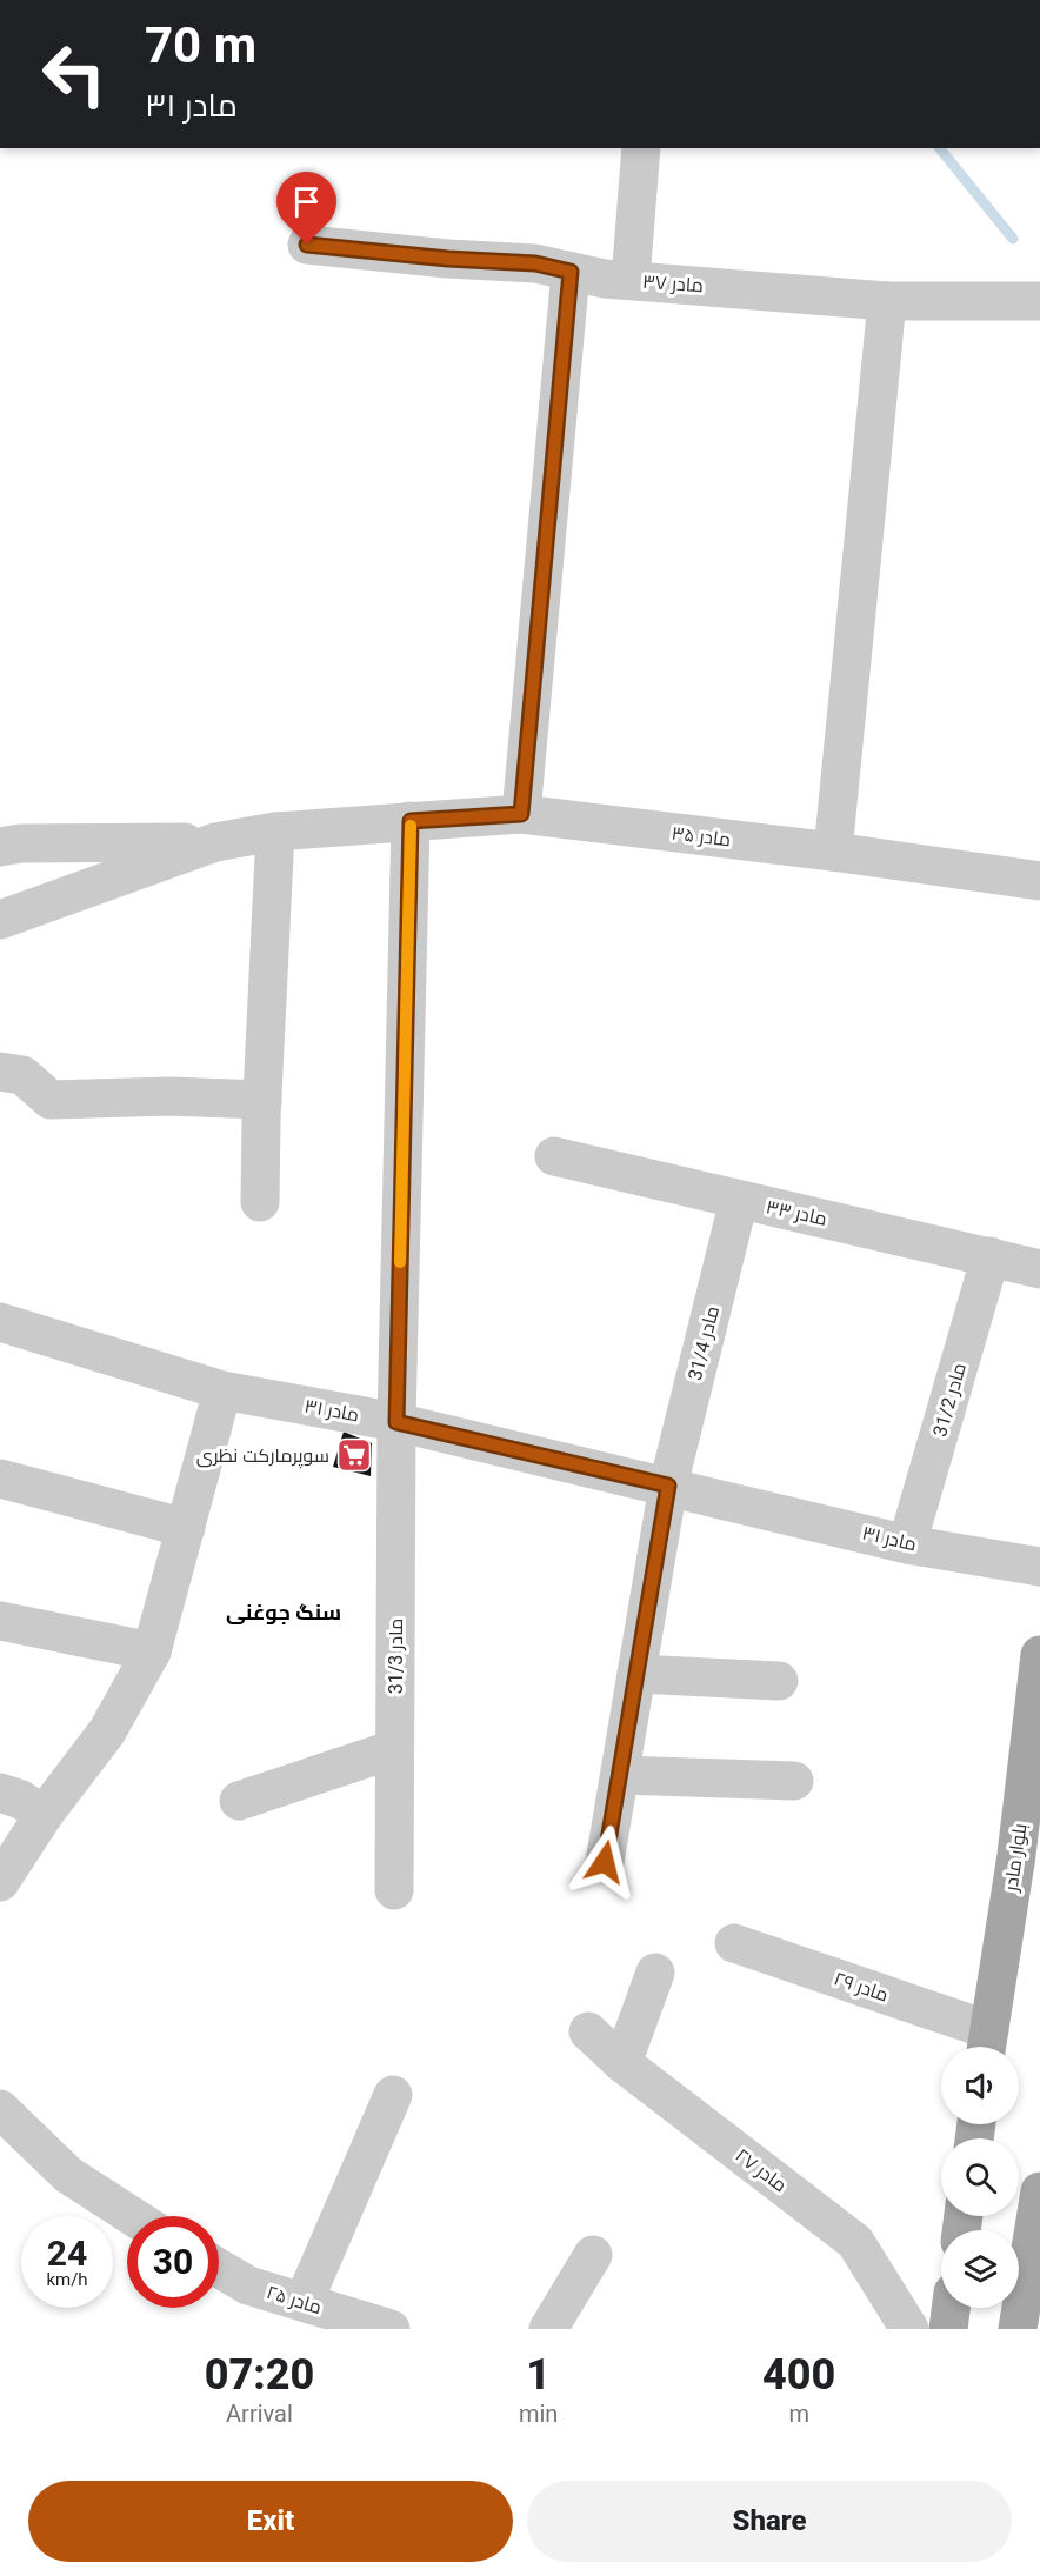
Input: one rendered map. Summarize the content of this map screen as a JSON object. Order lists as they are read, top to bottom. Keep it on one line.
{"streets":{"main road":["بلوار مادر"],"street":["مادر ۳۷","مادر ۳۵","مادر ۳۳","مادر 31/4","مادر 31/2","مادر ۳۱","مادر 31/3","مادر ۲۹","مادر ۲۷","مادر ۲۵"]},"crossings":[["مادر ۳۵","مادر 31/3"],["مادر ۳۳","مادر 31/4"],["مادر ۳۳","مادر 31/2"],["مادر 31/4","مادر ۳۱"],["مادر 31/2","مادر ۳۱"],["مادر ۳۱","مادر 31/3"],["بلوار مادر","مادر ۲۹"]],"districts":["سنگ جوغنی"],"places":{"supermarket":["سوپرمارکت نظری"]},"page":{"turn":["70 m","مادر ۳۱"],"speed":"24 km/h","limit":"30","eta":["07:20","Arrival","1","min","400","m"],"buttons":["Exit","Share"]}}
